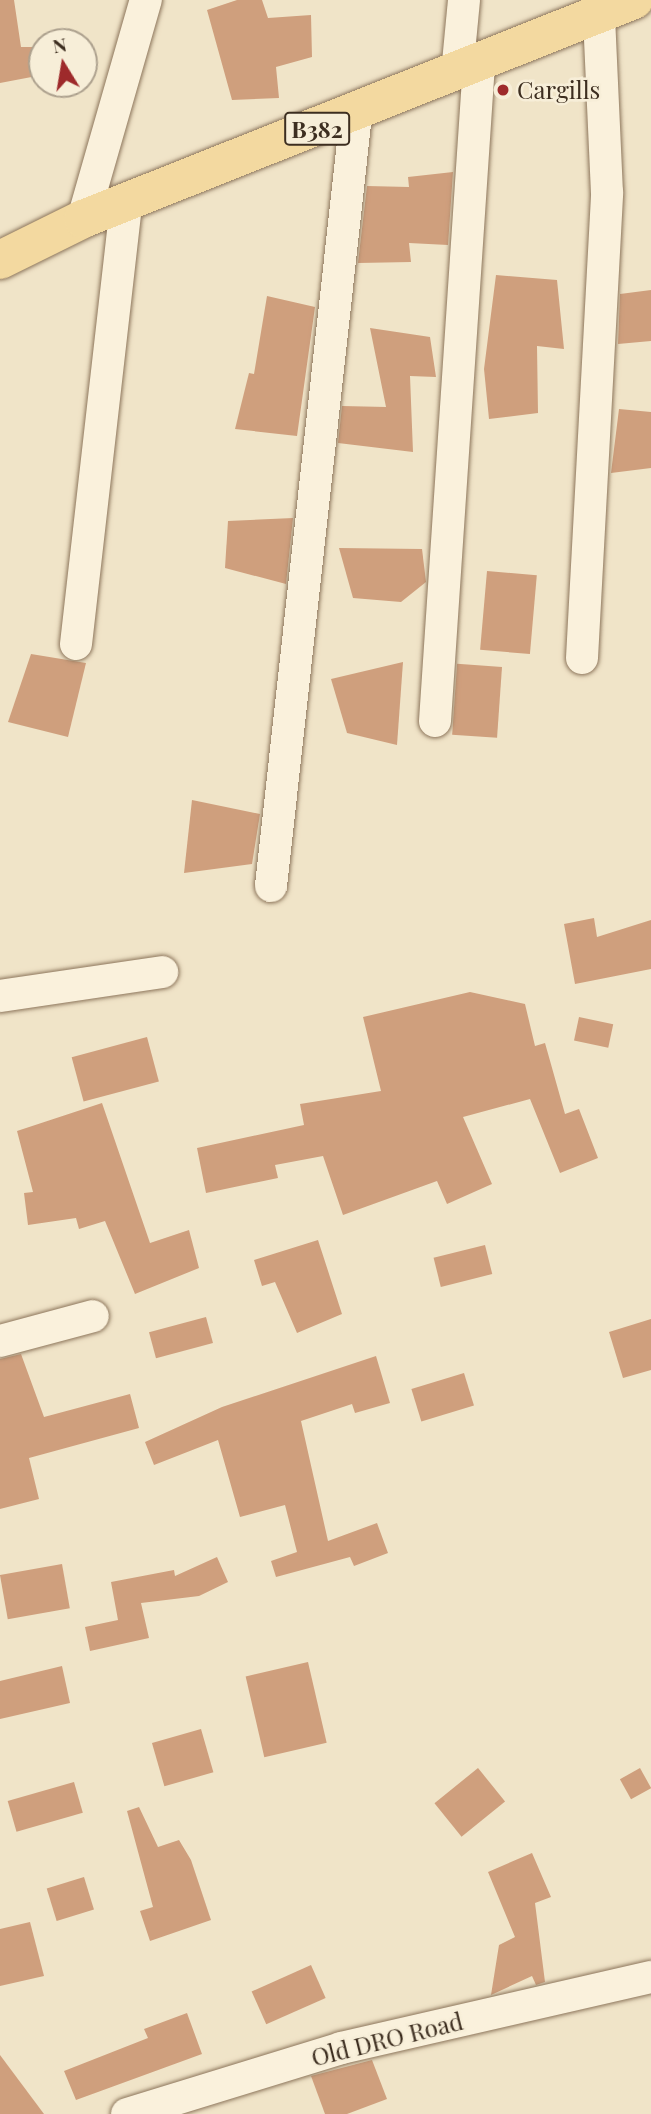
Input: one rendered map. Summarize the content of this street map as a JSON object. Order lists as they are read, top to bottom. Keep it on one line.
{"streets":{"main road":["B382"],"street":["Old DRO Road"]},"places":["Cargills"],"north":"top"}
